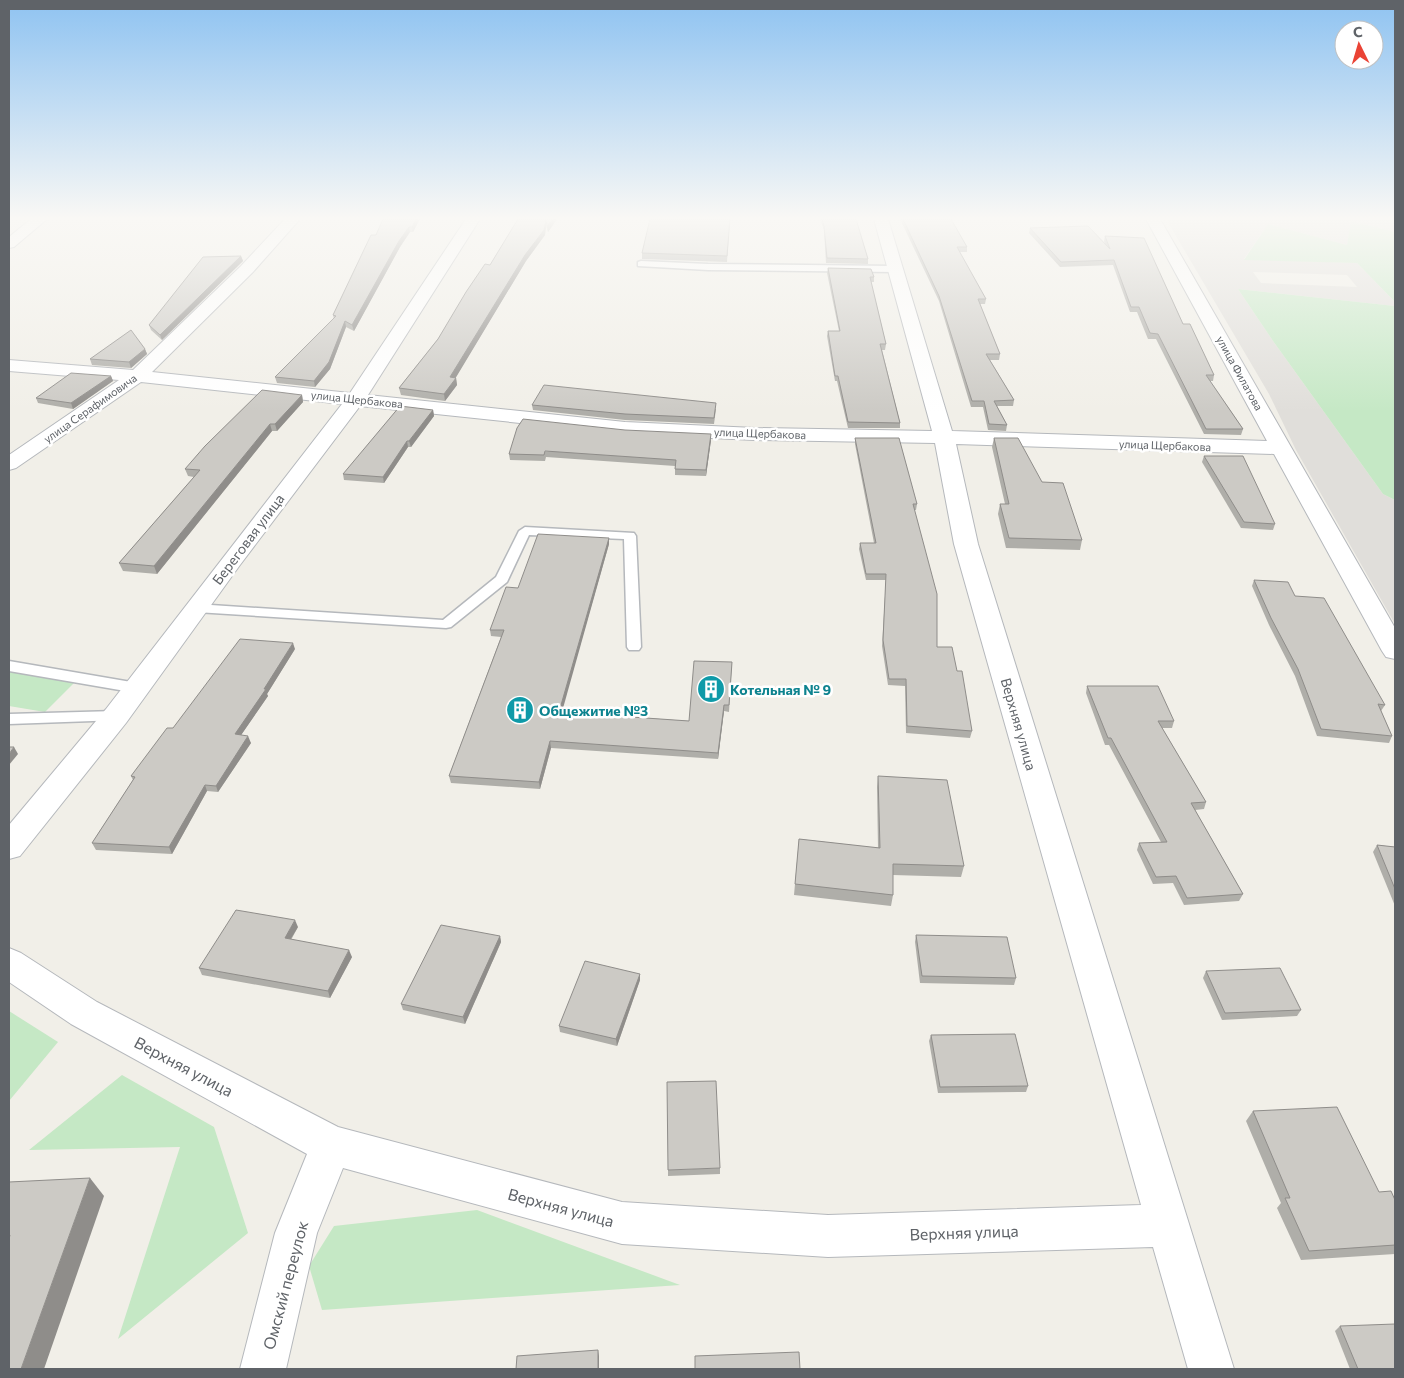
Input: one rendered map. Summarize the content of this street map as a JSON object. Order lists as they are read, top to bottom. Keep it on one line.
{"streets":{"street":["улица Филатова","улица Щербакова","улица Серафимовича","Береговая улица","Верхняя улица","Омский переулок"]},"crossings":[["улица Филатова","улица Щербакова"],["улица Щербакова","улица Серафимовича"],["улица Щербакова","Береговая улица"],["улица Щербакова","Верхняя улица"],["Верхняя улица","Омский переулок"]],"places":{"building":["Котельная № 9","Общежитие №3"]},"north":"top"}
